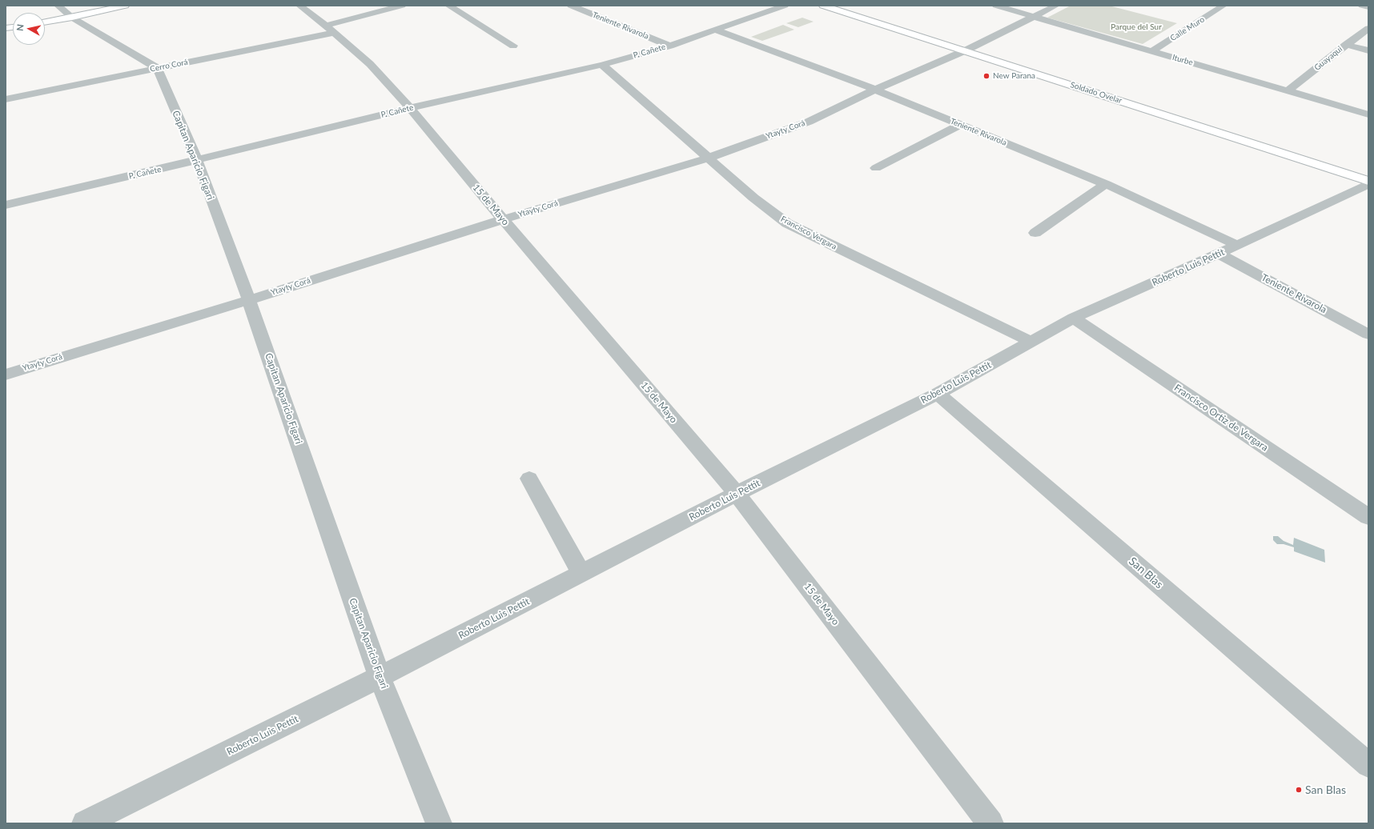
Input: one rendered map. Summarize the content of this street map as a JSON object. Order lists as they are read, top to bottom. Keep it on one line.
{"streets":{"main road":["Soldado Ovelar"],"street":["Teniente Rivarola","Calle Muro","P. Cañete","Guayaqui","Iturbe","Cerro Corá","Ytayty Corá","Capitan Aparicio Figari","15 de Mayo","Francisco Vergara","Roberto Luis Pettit","Francisco Ortiz de Vergara","San Blas"]},"crossings":[["Teniente Rivarola","P. Cañete"],["Teniente Rivarola","Ytayty Corá"],["Teniente Rivarola","Roberto Luis Pettit"],["Calle Muro","Iturbe"],["P. Cañete","Capitan Aparicio Figari"],["P. Cañete","15 de Mayo"],["P. Cañete","Francisco Vergara"],["Guayaqui","Iturbe"],["Iturbe","Ytayty Corá"],["Cerro Corá","Capitan Aparicio Figari"],["Cerro Corá","15 de Mayo"],["Soldado Ovelar","Ytayty Corá"],["Ytayty Corá","Capitan Aparicio Figari"],["Ytayty Corá","15 de Mayo"],["Ytayty Corá","Francisco Vergara"],["Capitan Aparicio Figari","Roberto Luis Pettit"],["15 de Mayo","Roberto Luis Pettit"],["Francisco Vergara","Roberto Luis Pettit"],["Roberto Luis Pettit","Francisco Ortiz de Vergara"],["Roberto Luis Pettit","San Blas"]],"parks":["Parque del Sur"],"places":["New Parana","San Blas"],"north":"left"}
